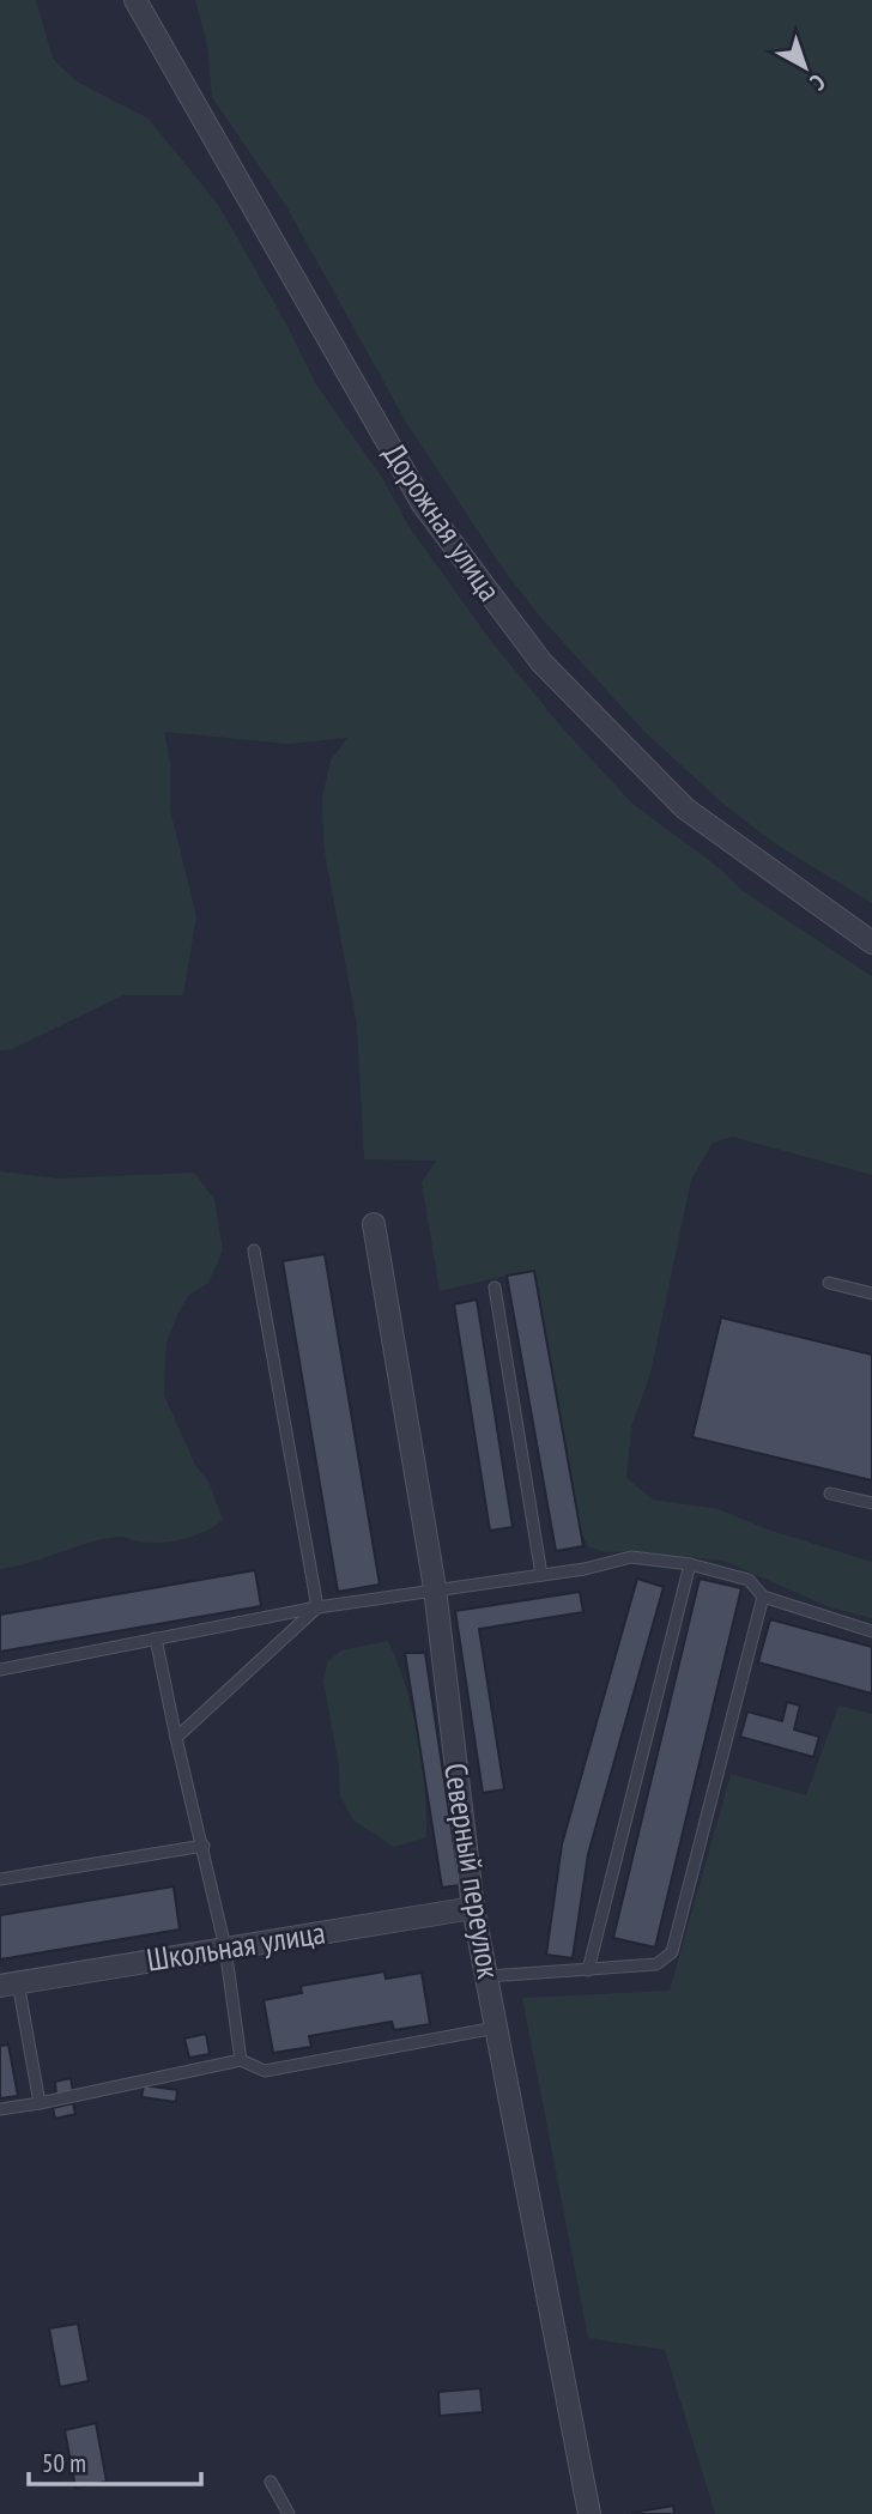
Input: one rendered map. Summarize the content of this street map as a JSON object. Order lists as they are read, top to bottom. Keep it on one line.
{"streets":{"street":["Дорожная улица","Северный переулок","Школьная улица"]},"crossings":[["Северный переулок","Школьная улица"]],"scale_bar":"50 m","north":"bottom right"}
